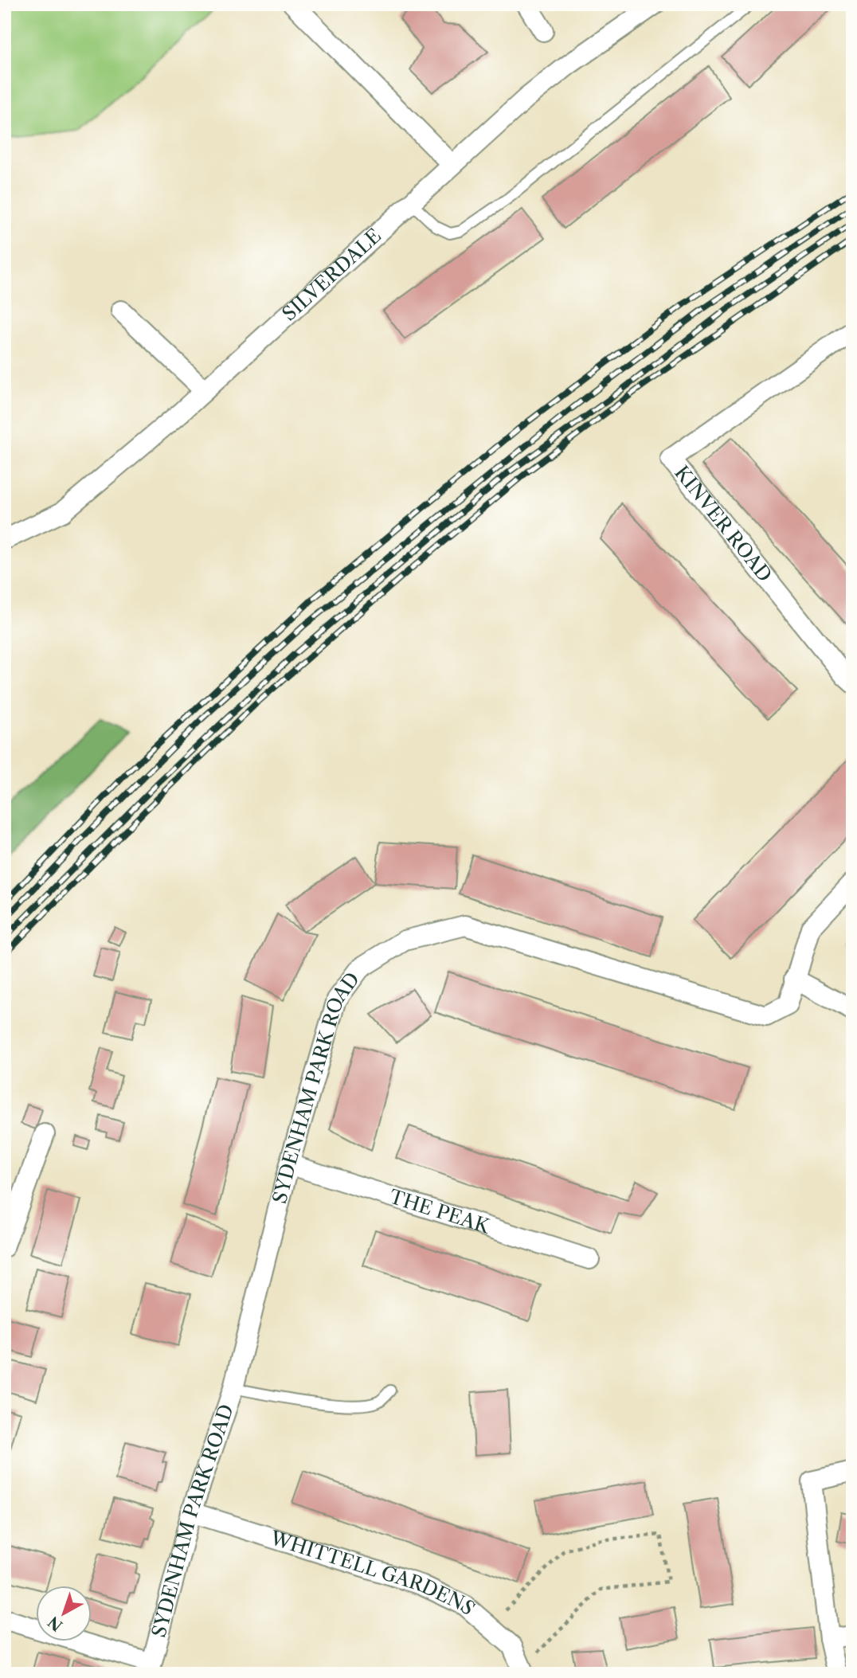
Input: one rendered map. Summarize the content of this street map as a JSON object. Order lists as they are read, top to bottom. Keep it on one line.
{"streets":{"street":["SILVERDALE","KINVER ROAD","SYDENHAM PARK ROAD","THE PEAK","WHITTELL GARDENS"]},"crossings":[["SYDENHAM PARK ROAD","THE PEAK"],["SYDENHAM PARK ROAD","WHITTELL GARDENS"]],"north":"bottom left"}
